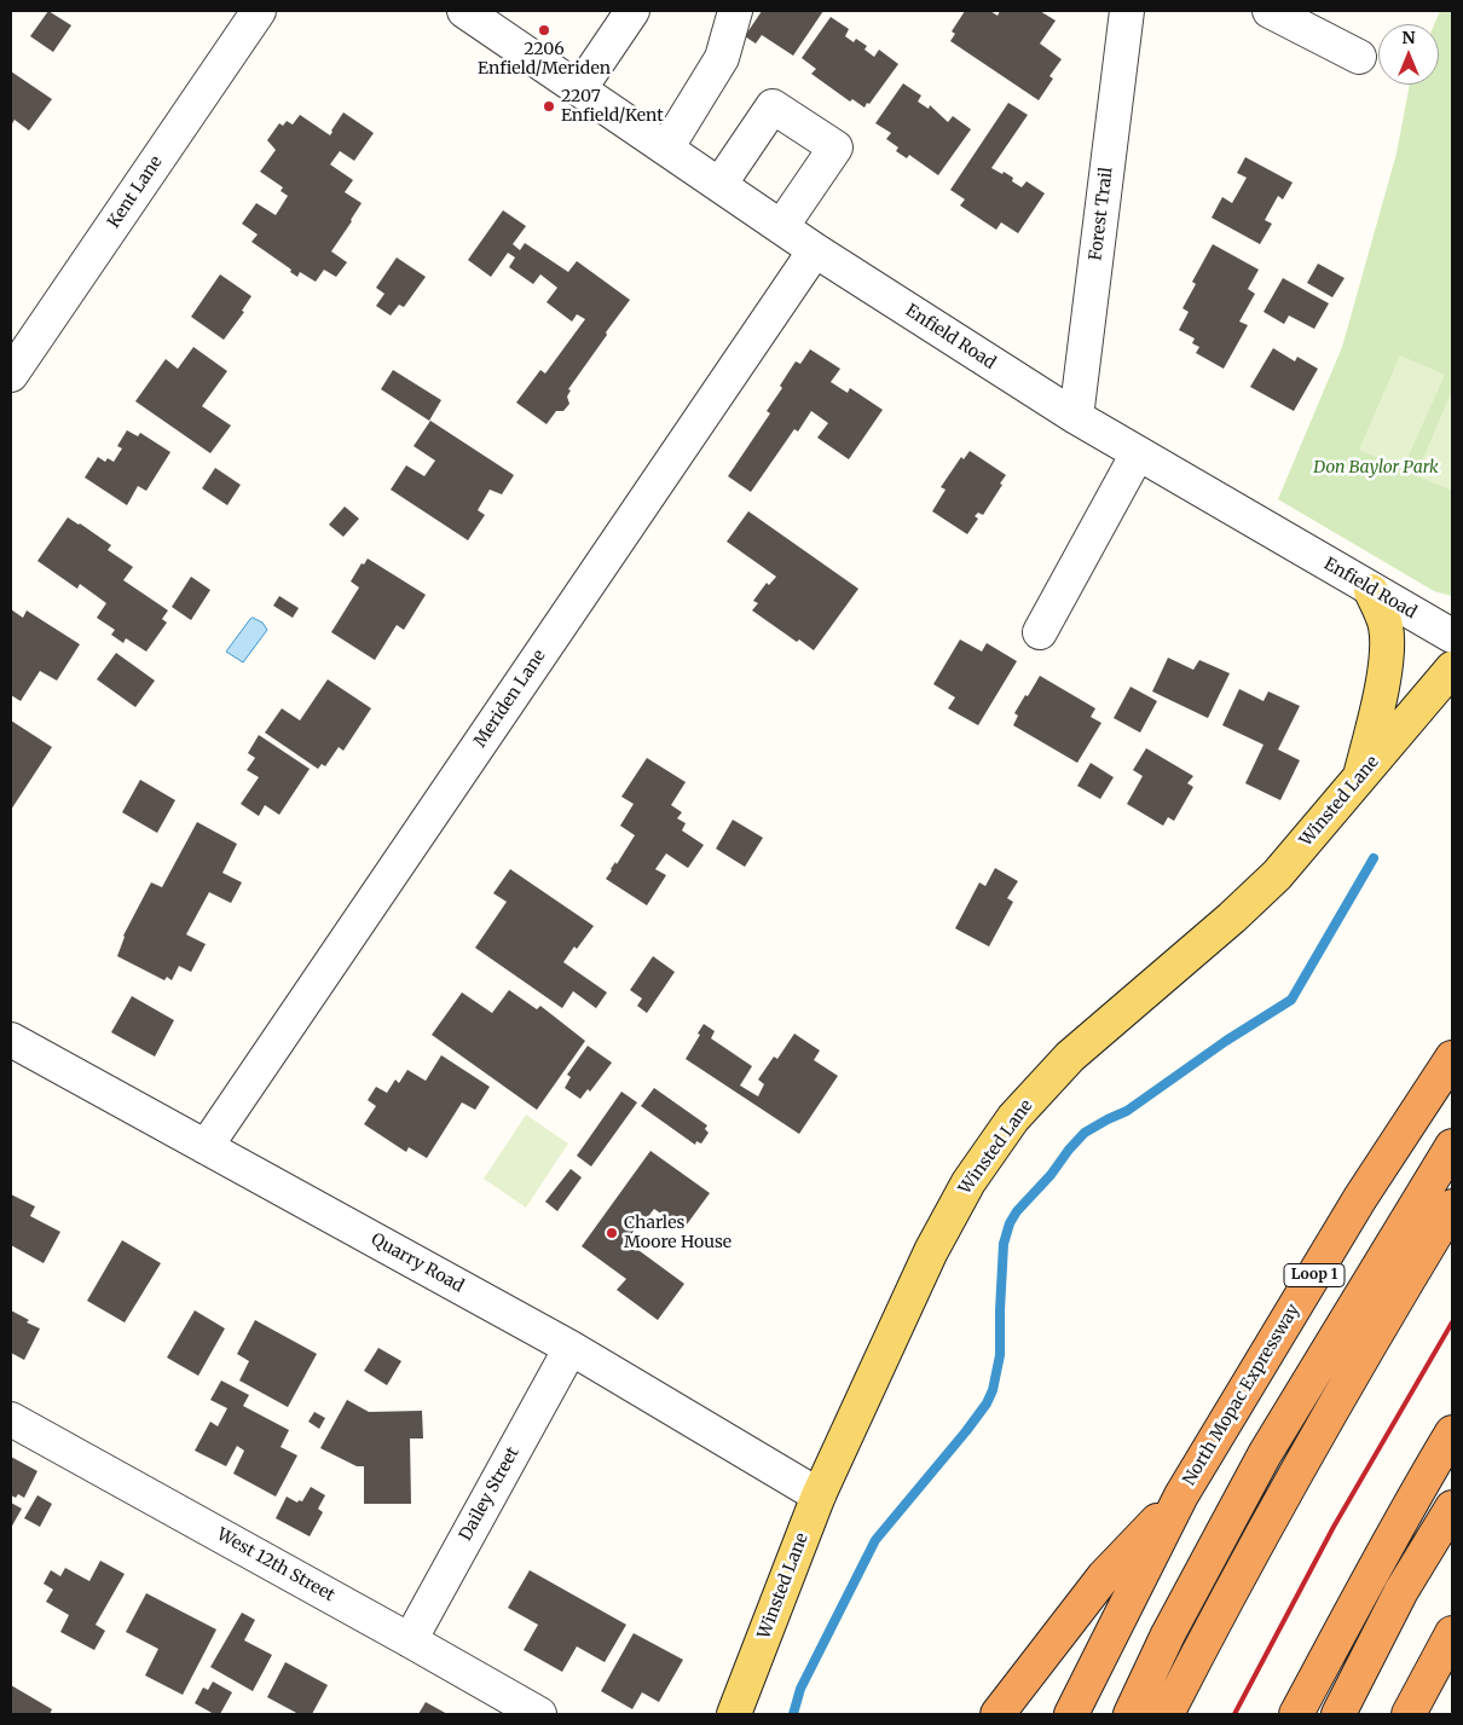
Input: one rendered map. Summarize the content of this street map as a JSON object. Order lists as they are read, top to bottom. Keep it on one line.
{"streets":{"highway":["Loop 1","North Mopac Expressway"],"main road":["Winsted Lane"],"street":["Kent Lane","Forest Trail","Enfield Road","Meriden Lane","Quarry Road","Dailey Street","West 12th Street"]},"crossings":[["Forest Trail","Enfield Road"],["Enfield Road","Meriden Lane"],["Meriden Lane","Quarry Road"],["Winsted Lane","Quarry Road"],["Quarry Road","Dailey Street"],["Dailey Street","West 12th Street"]],"parks":["Don Baylor Park"],"places":["2206 Enfield/Meriden","2207 Enfield/Kent","Charles Moore House"],"north":"top"}
